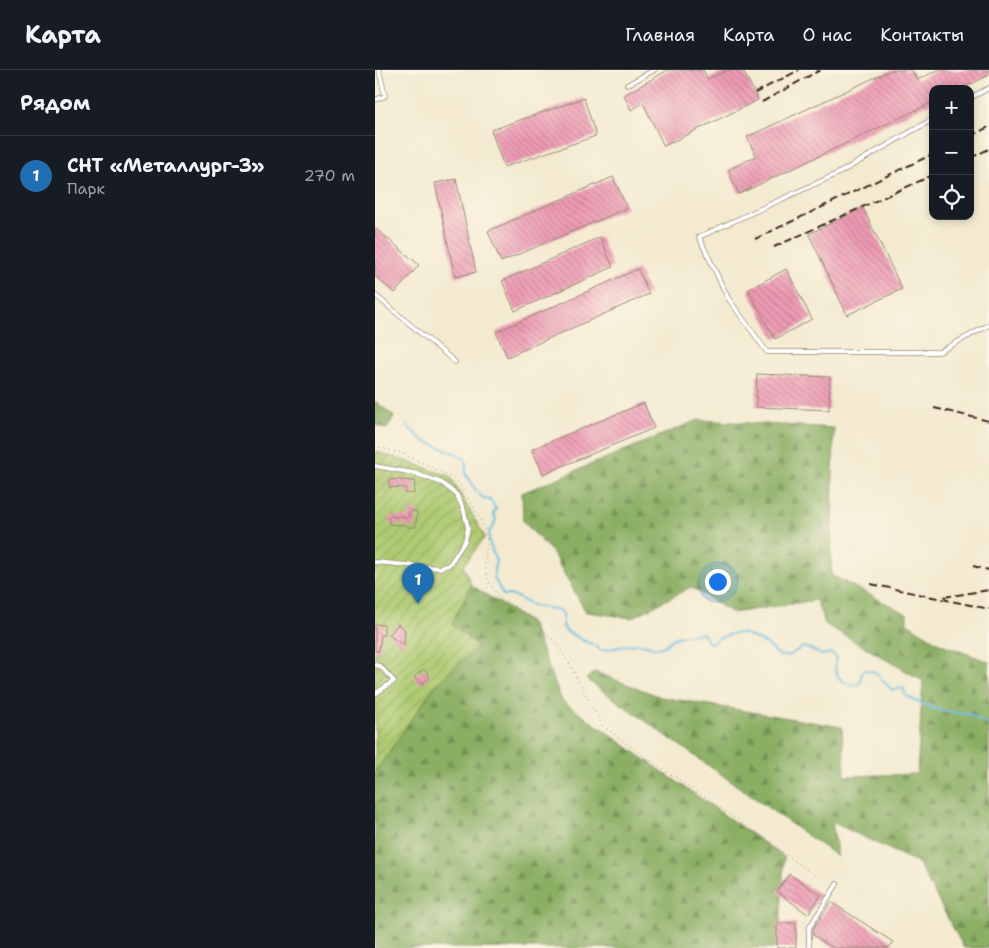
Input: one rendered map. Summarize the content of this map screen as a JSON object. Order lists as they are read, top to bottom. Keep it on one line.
{"page":{"header":"Карта","nav":["Главная","Карта","О нас","Контакты"],"heading":"Рядом","map_buttons":["+","−"],"list":[{"mark":"1","name":"СНТ «Металлург-3»","note":"Парк","value":"270 m"}],"pins":"1"}}
